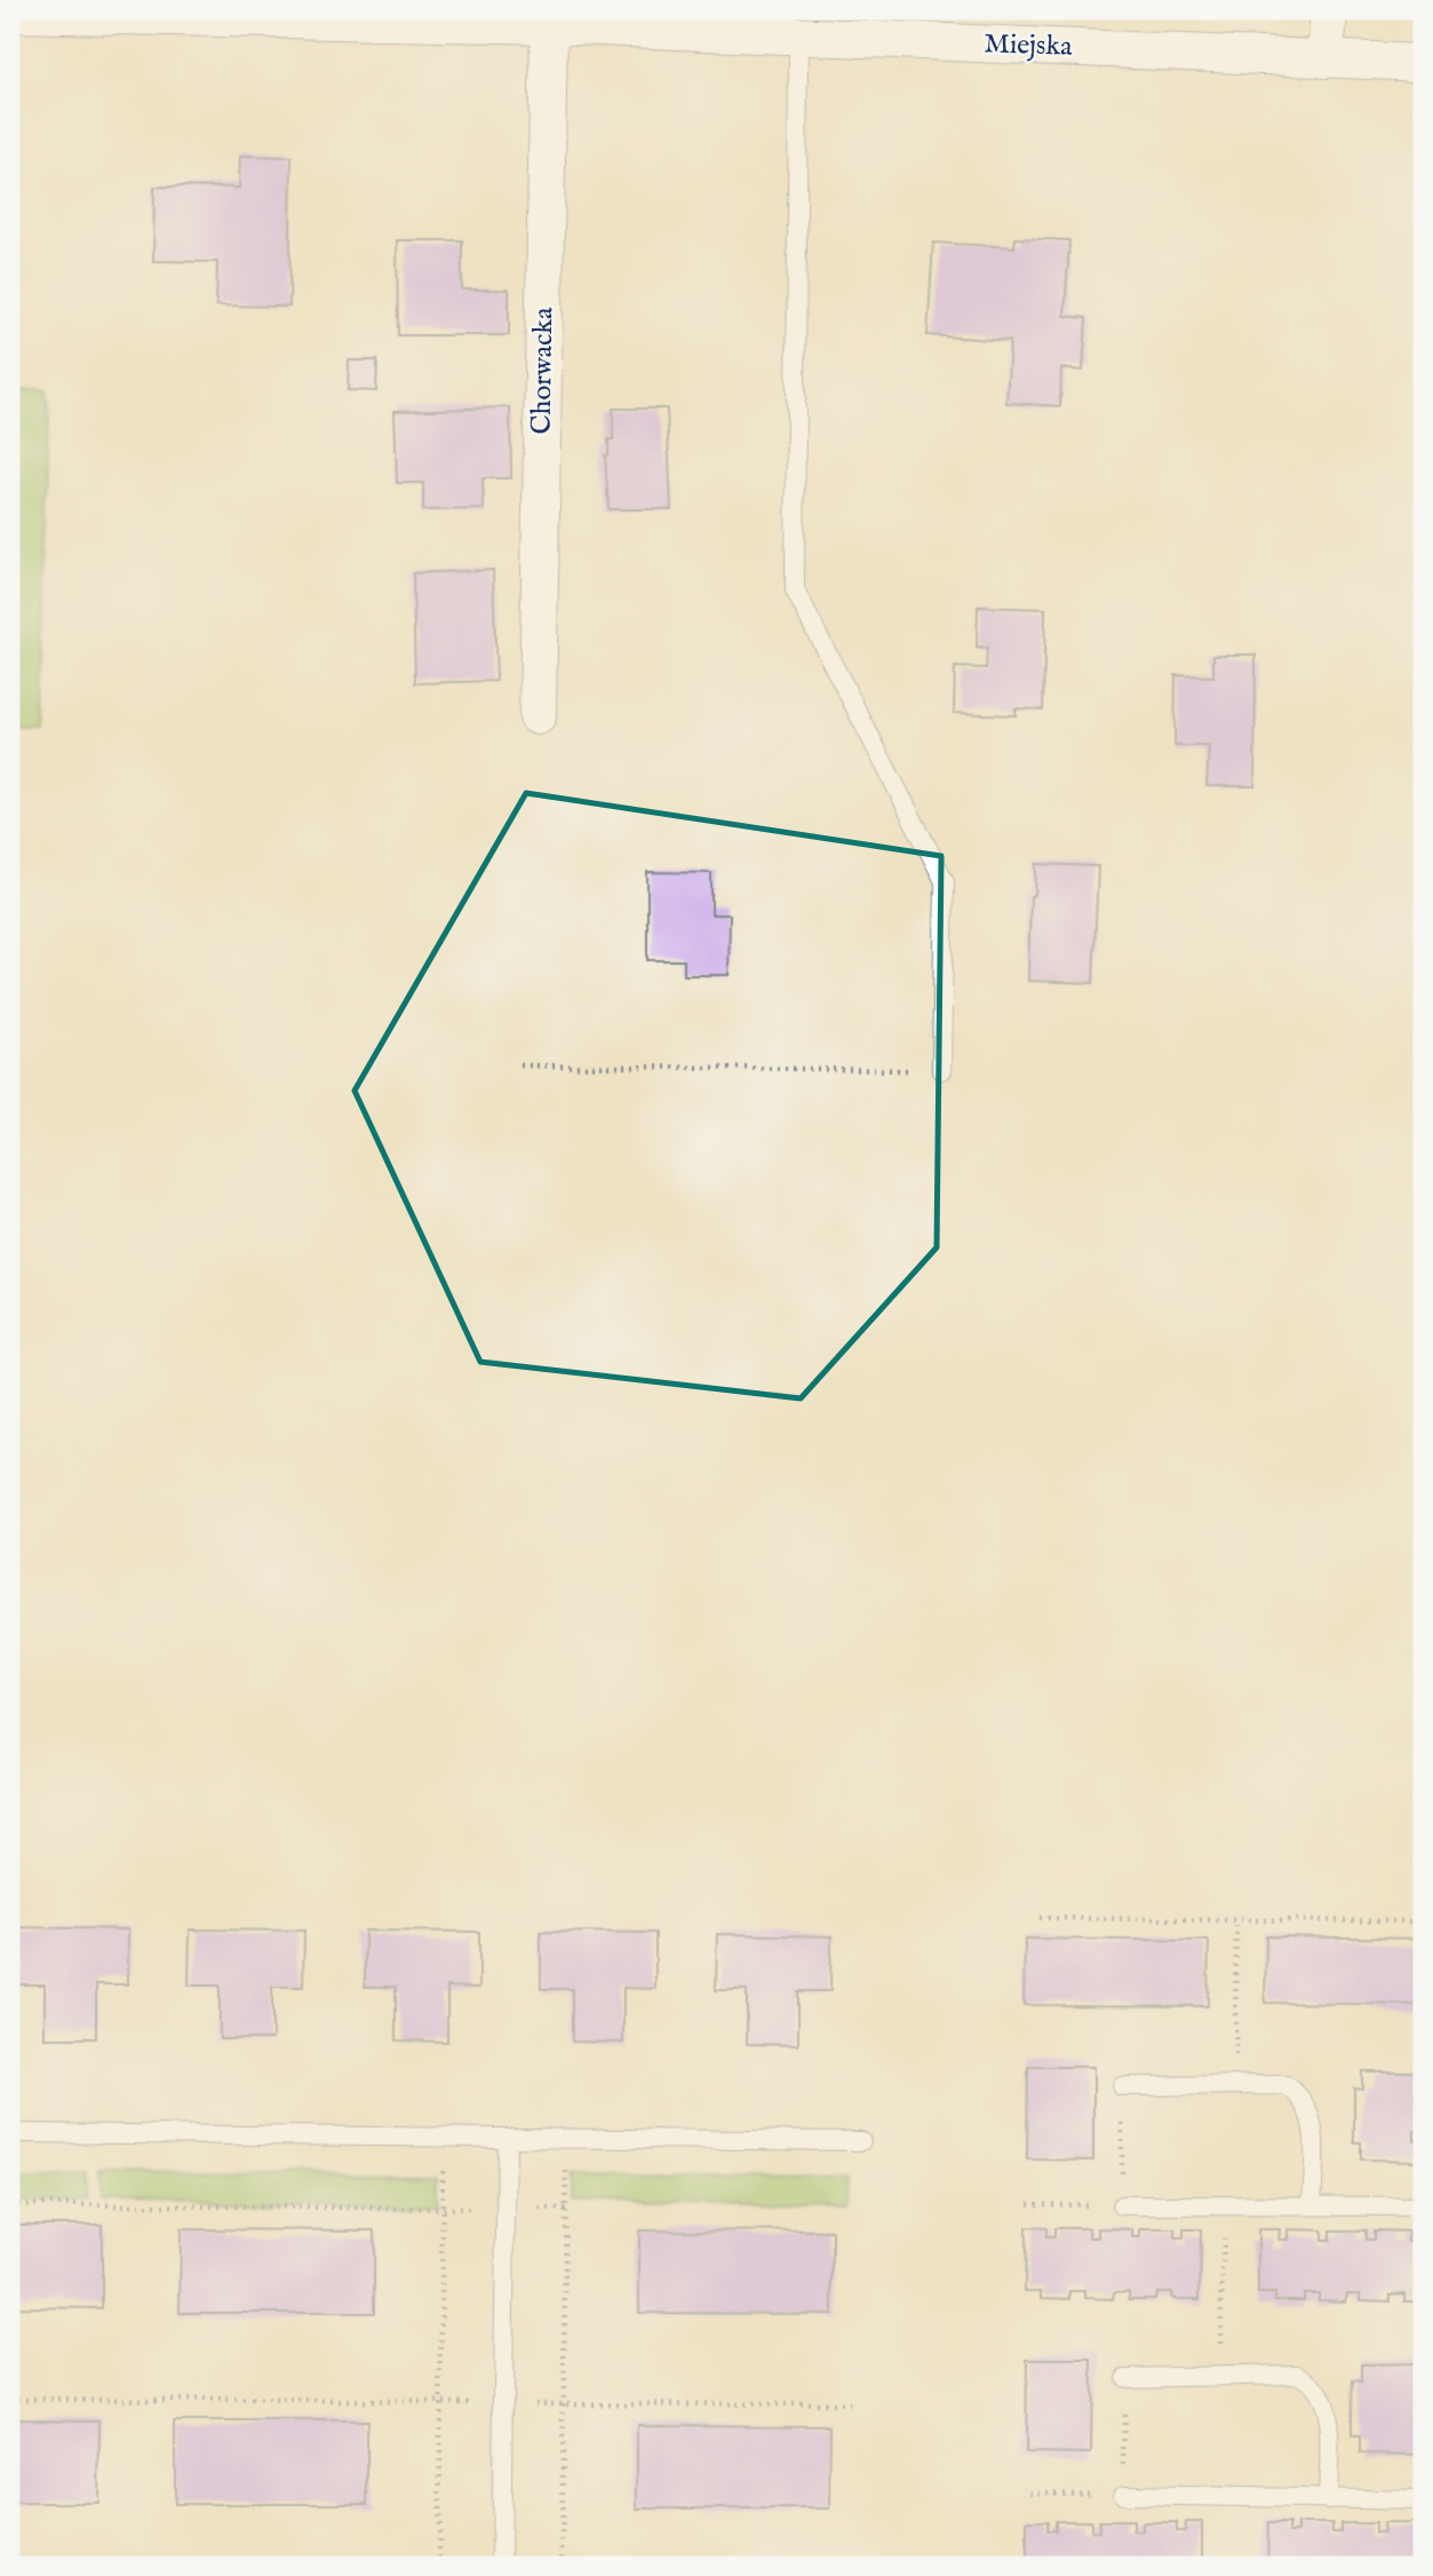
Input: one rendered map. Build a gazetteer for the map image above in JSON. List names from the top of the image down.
{
  "streets": {
    "street": ["Miejska", "Chorwacka"]
  },
  "crossings": [
    ["Miejska", "Chorwacka"]
  ]
}
